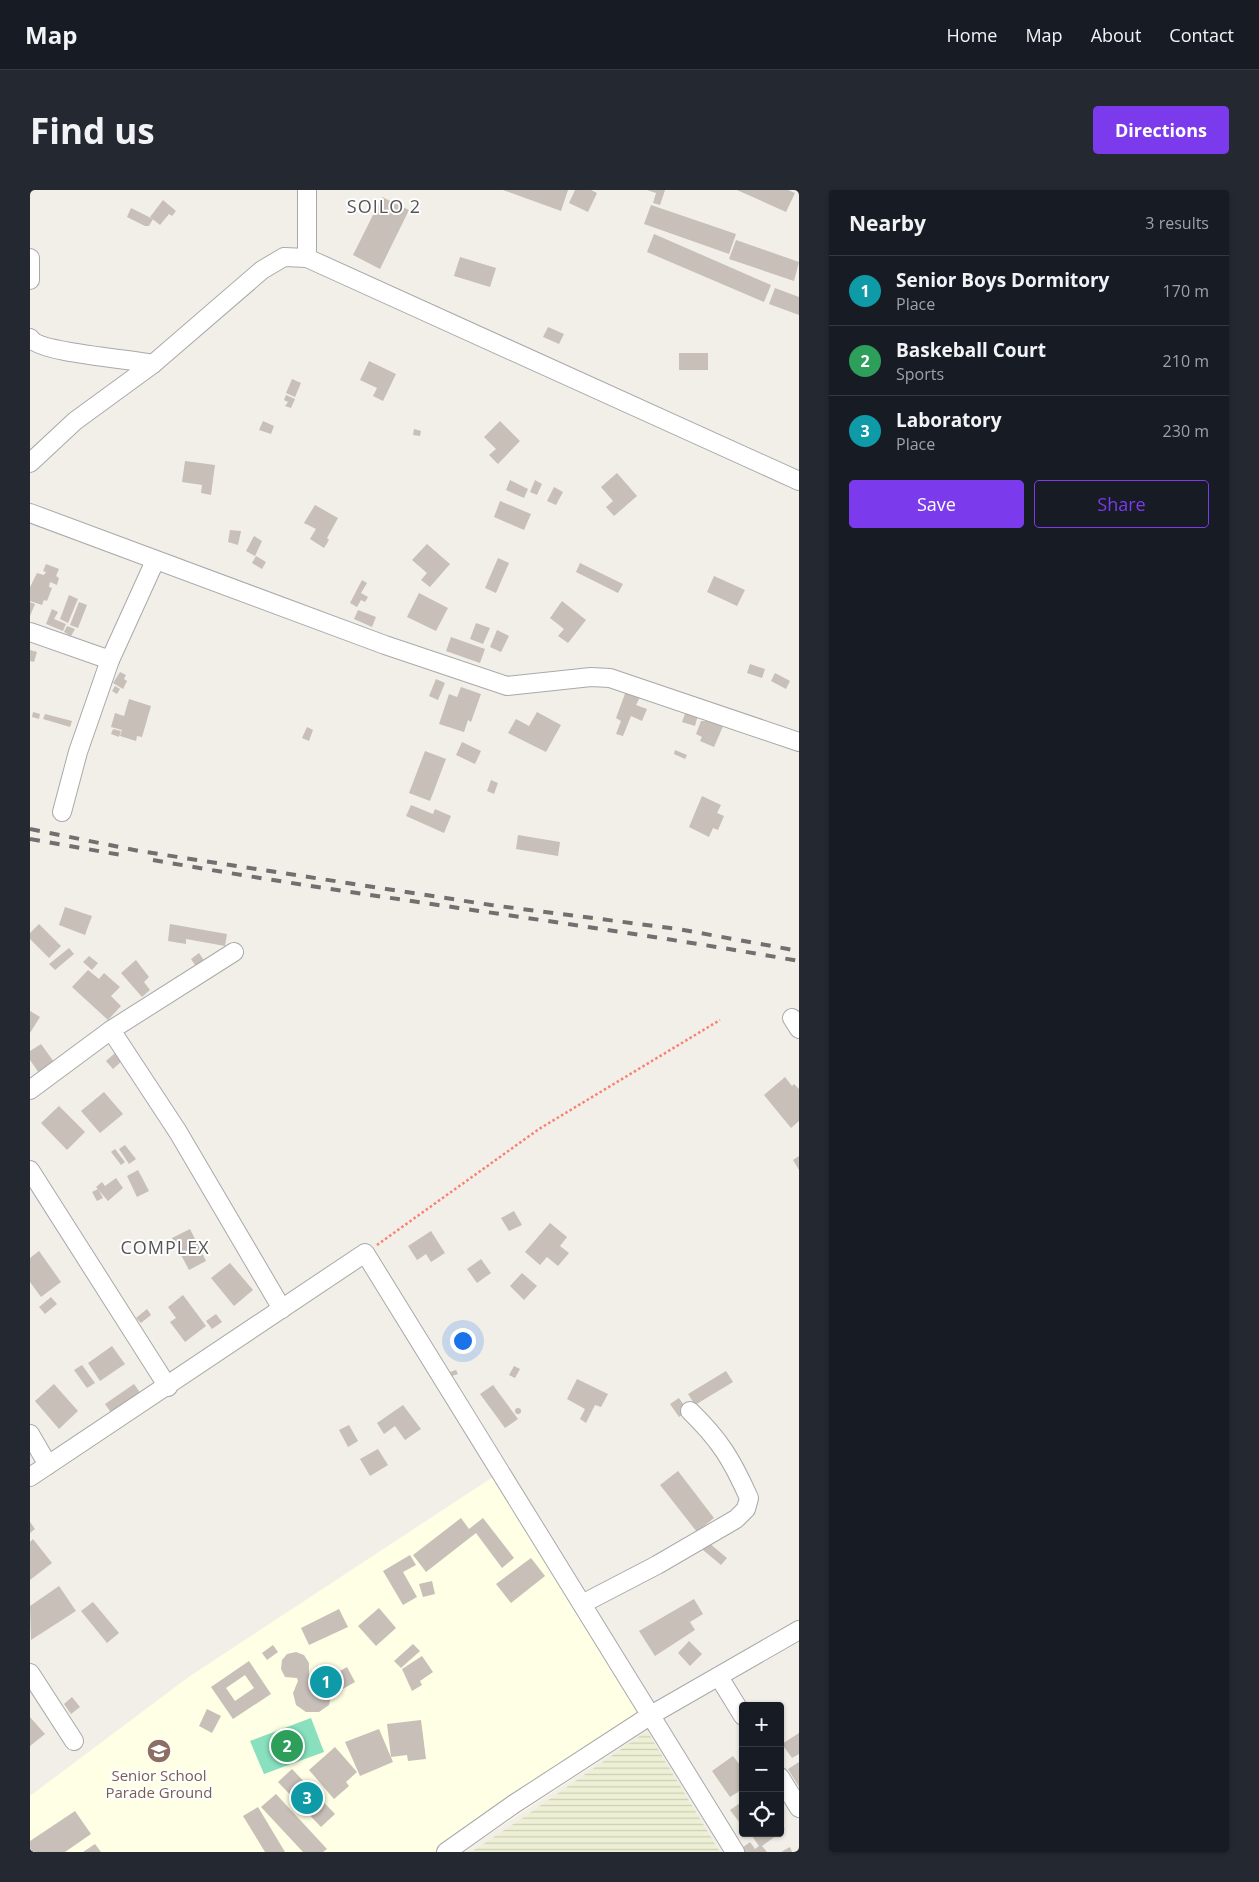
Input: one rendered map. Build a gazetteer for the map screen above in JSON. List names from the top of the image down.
{
  "districts": ["SOILO 2", "COMPLEX"],
  "places": {
    "school or university": ["Senior School Parade Ground"]
  },
  "page": {
    "header": "Map",
    "nav": [
      "Home",
      "Map",
      "About",
      "Contact"
    ],
    "buttons": [
      "Directions",
      ["Save", "Share"]
    ],
    "title": "Find us",
    "heading": ["Nearby", "3 results"],
    "list": [
      {
        "mark": "1",
        "name": "Senior Boys Dormitory",
        "note": "Place",
        "value": "170 m"
      },
      {
        "mark": "2",
        "name": "Baskeball Court",
        "note": "Sports",
        "value": "210 m"
      },
      {
        "mark": "3",
        "name": "Laboratory",
        "note": "Place",
        "value": "230 m"
      }
    ],
    "pins": ["1", "2", "3"],
    "map_buttons": ["+", "−"]
  }
}
